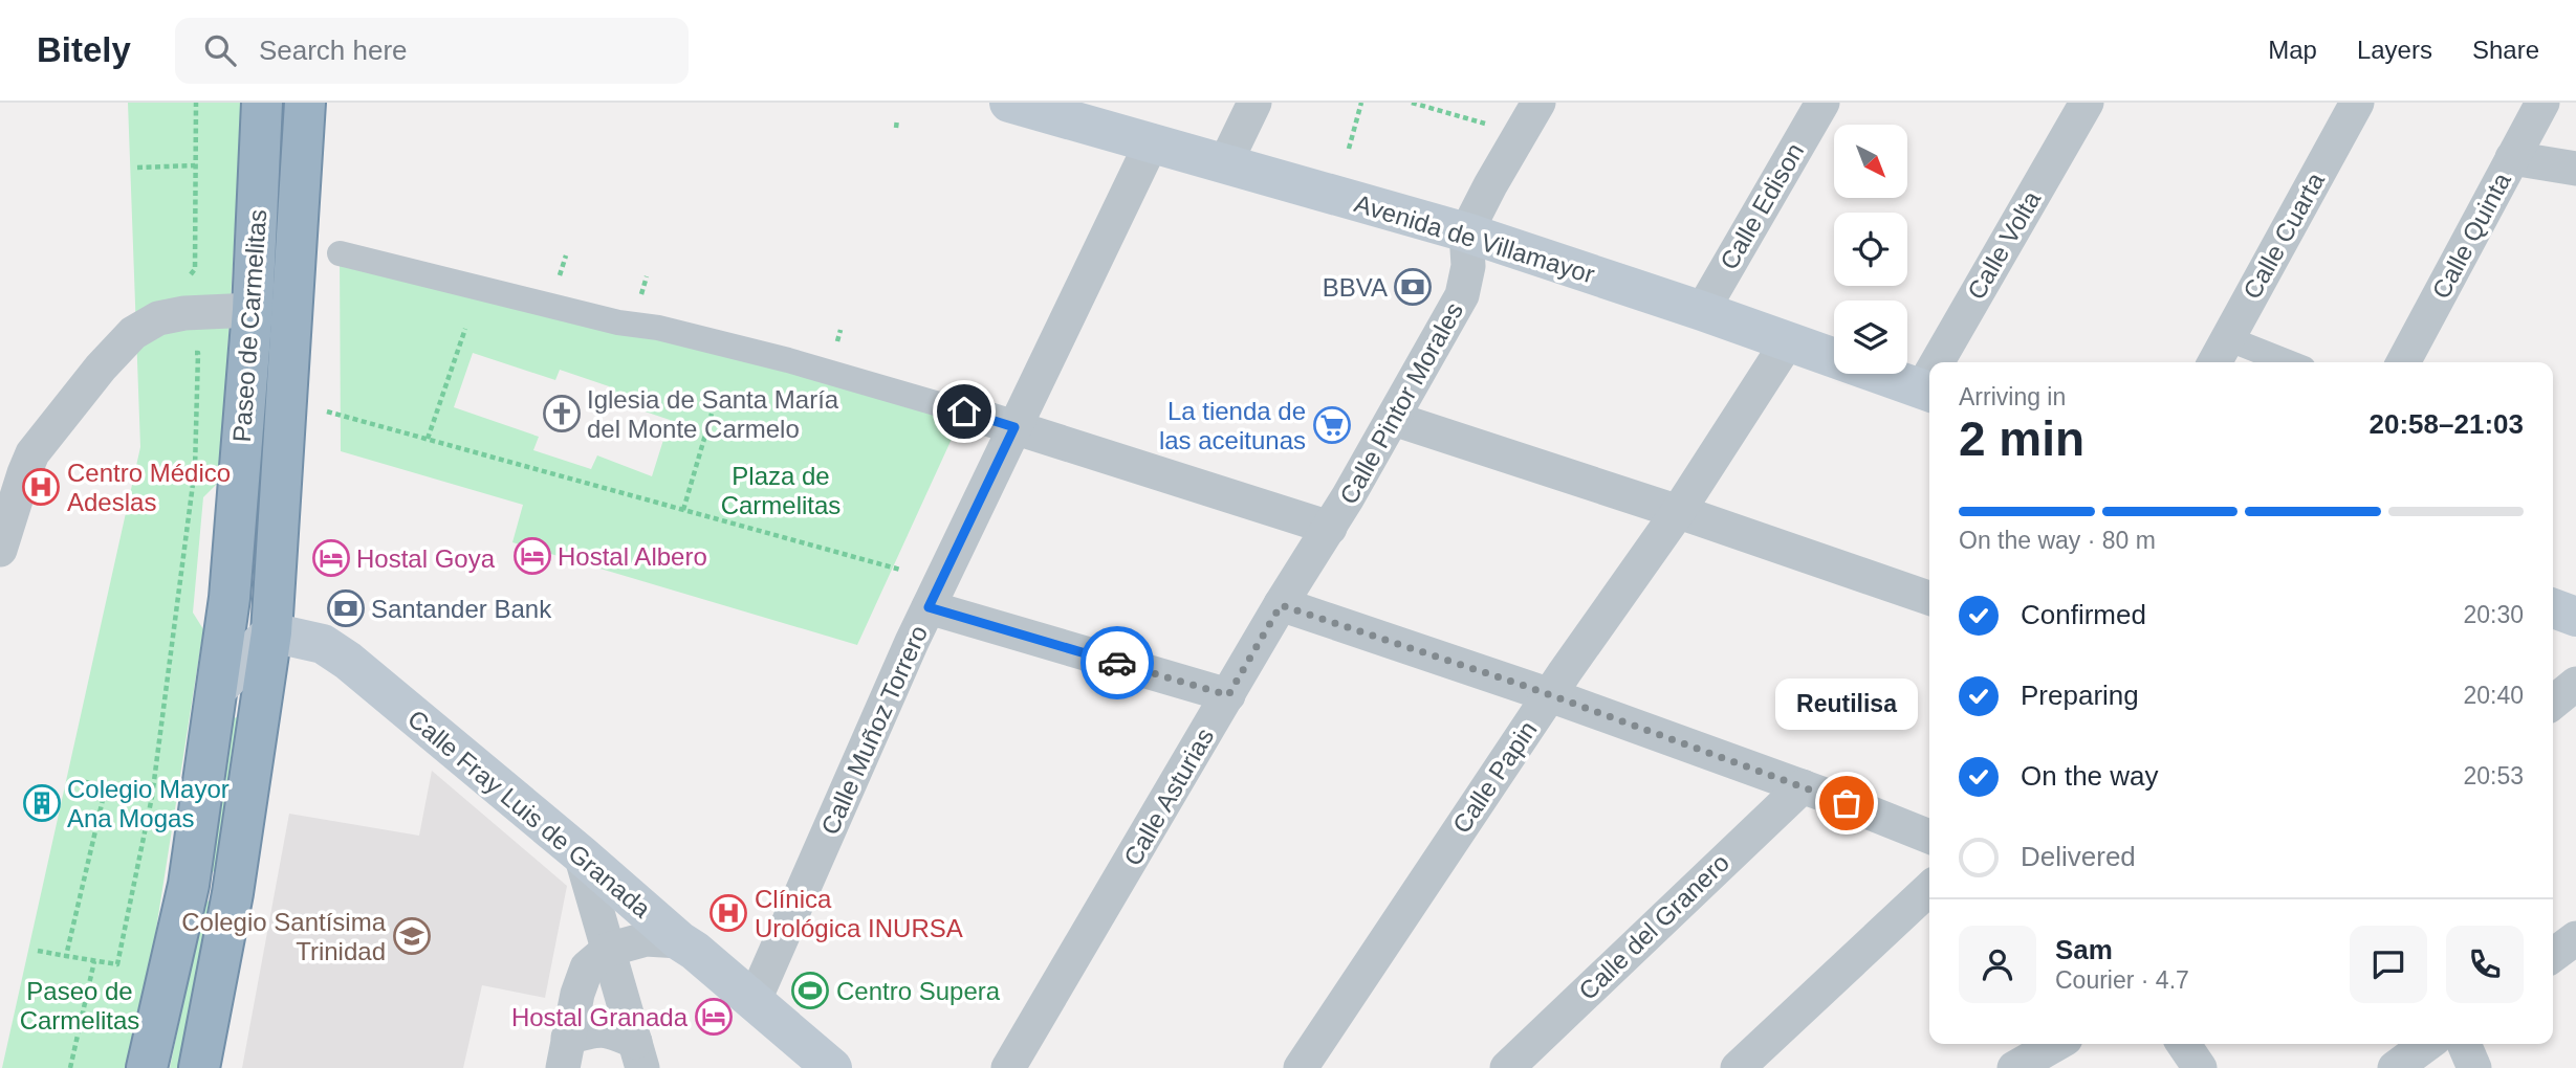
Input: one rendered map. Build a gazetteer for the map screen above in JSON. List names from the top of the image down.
{
  "streets": {
    "highway": ["Paseo de Carmelitas"],
    "main road": ["Avenida de Villamayor", "Calle Fray Luis de Granada"],
    "street": [
      "Calle Edison",
      "Calle Cuarta",
      "Calle Quinta",
      "Calle Volta",
      "Calle Pintor Morales",
      "Calle Muñoz Torrero",
      "Calle Papin",
      "Calle Asturias",
      "Calle del Granero"
    ]
  },
  "crossings": [
    ["Calle Edison", "Avenida de Villamayor"],
    ["Avenida de Villamayor", "Calle Pintor Morales"],
    ["Avenida de Villamayor", "Calle Muñoz Torrero"],
    ["Avenida de Villamayor", "Calle Papin"],
    ["Paseo de Carmelitas", "Calle Fray Luis de Granada"],
    ["Calle Pintor Morales", "Calle Asturias"],
    ["Calle Muñoz Torrero", "Calle Fray Luis de Granada"]
  ],
  "parks": ["Plaza de Carmelitas", "Paseo de Carmelitas"],
  "places": {
    "bank": ["BBVA", "Santander Bank"],
    "church": ["Iglesia de Santa María del Monte Carmelo"],
    "supermarket": ["La tienda de las aceitunas"],
    "hospital": ["Centro Médico Adeslas", "Clínica Urológica INURSA"],
    "hotel": ["Hostal Albero", "Hostal Goya", "Hostal Granada"],
    "building": ["Colegio Mayor Ana Mogas"],
    "other": ["Reutilisa"],
    "school or university": ["Colegio Santísima Trinidad"],
    "sports": ["Centro Supera"]
  },
  "north": "bottom right",
  "page": {
    "header": "Bitely",
    "search": "Search here",
    "nav": ["Map", "Layers", "Share"],
    "heading": ["2 min", "Arriving in", "20:58–21:03"],
    "panel": ["Sam", "Courier · 4.7"],
    "bar": "On the way · 80 m",
    "list": [
      ["Confirmed", "20:30"],
      ["Preparing", "20:40"],
      ["On the way", "20:53"],
      "Delivered"
    ],
    "bubble": "Reutilisa"
  }
}
